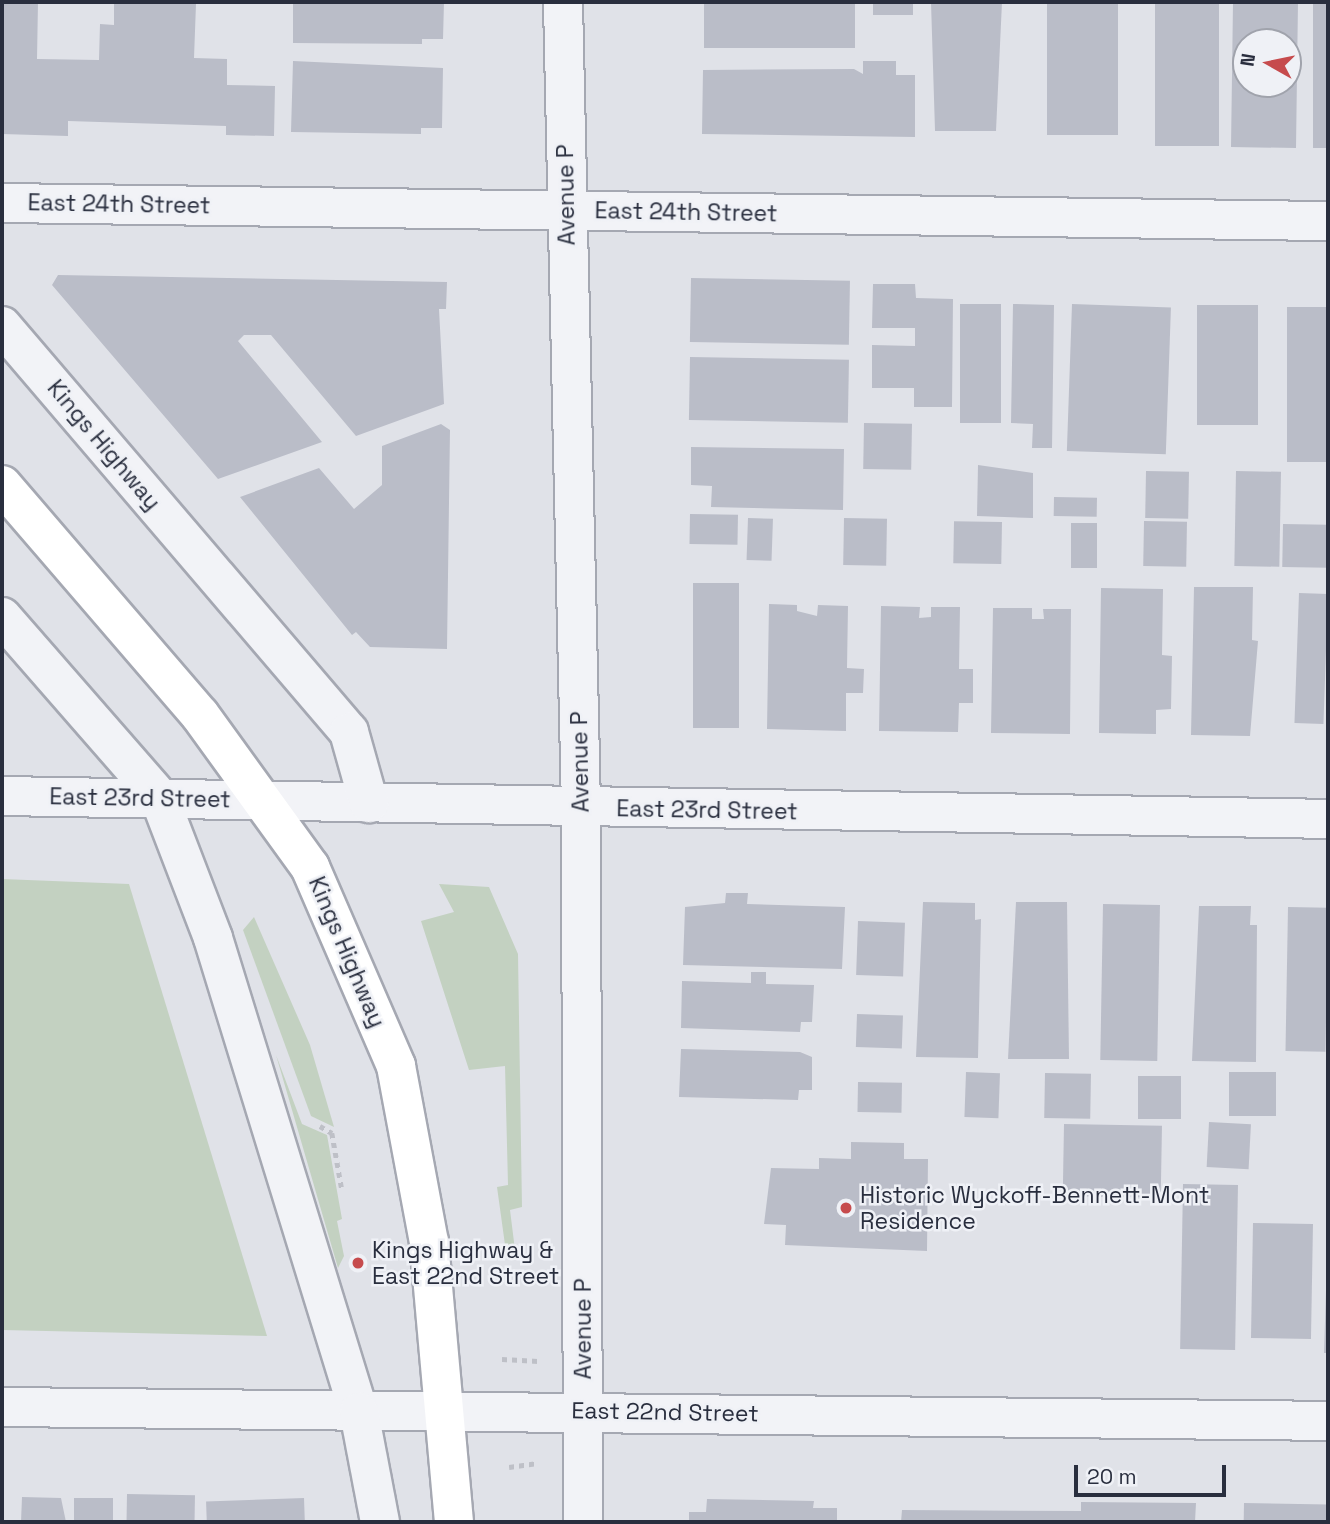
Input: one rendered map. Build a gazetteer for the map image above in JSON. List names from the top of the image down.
{
  "streets": {
    "main road": ["Kings Highway"],
    "street": [
      "Avenue P",
      "East 24th Street",
      "East 23rd Street",
      "East 22nd Street"
    ]
  },
  "crossings": [
    ["Avenue P", "East 24th Street"],
    ["Avenue P", "East 23rd Street"],
    ["Avenue P", "East 22nd Street"],
    ["Kings Highway", "East 23rd Street"],
    ["Kings Highway", "East 22nd Street"]
  ],
  "places": ["Historic Wyckoff-Bennett-Mont Residence", "Kings Highway & East 22nd Street"],
  "scale_bar": "20 m",
  "north": "left"
}
